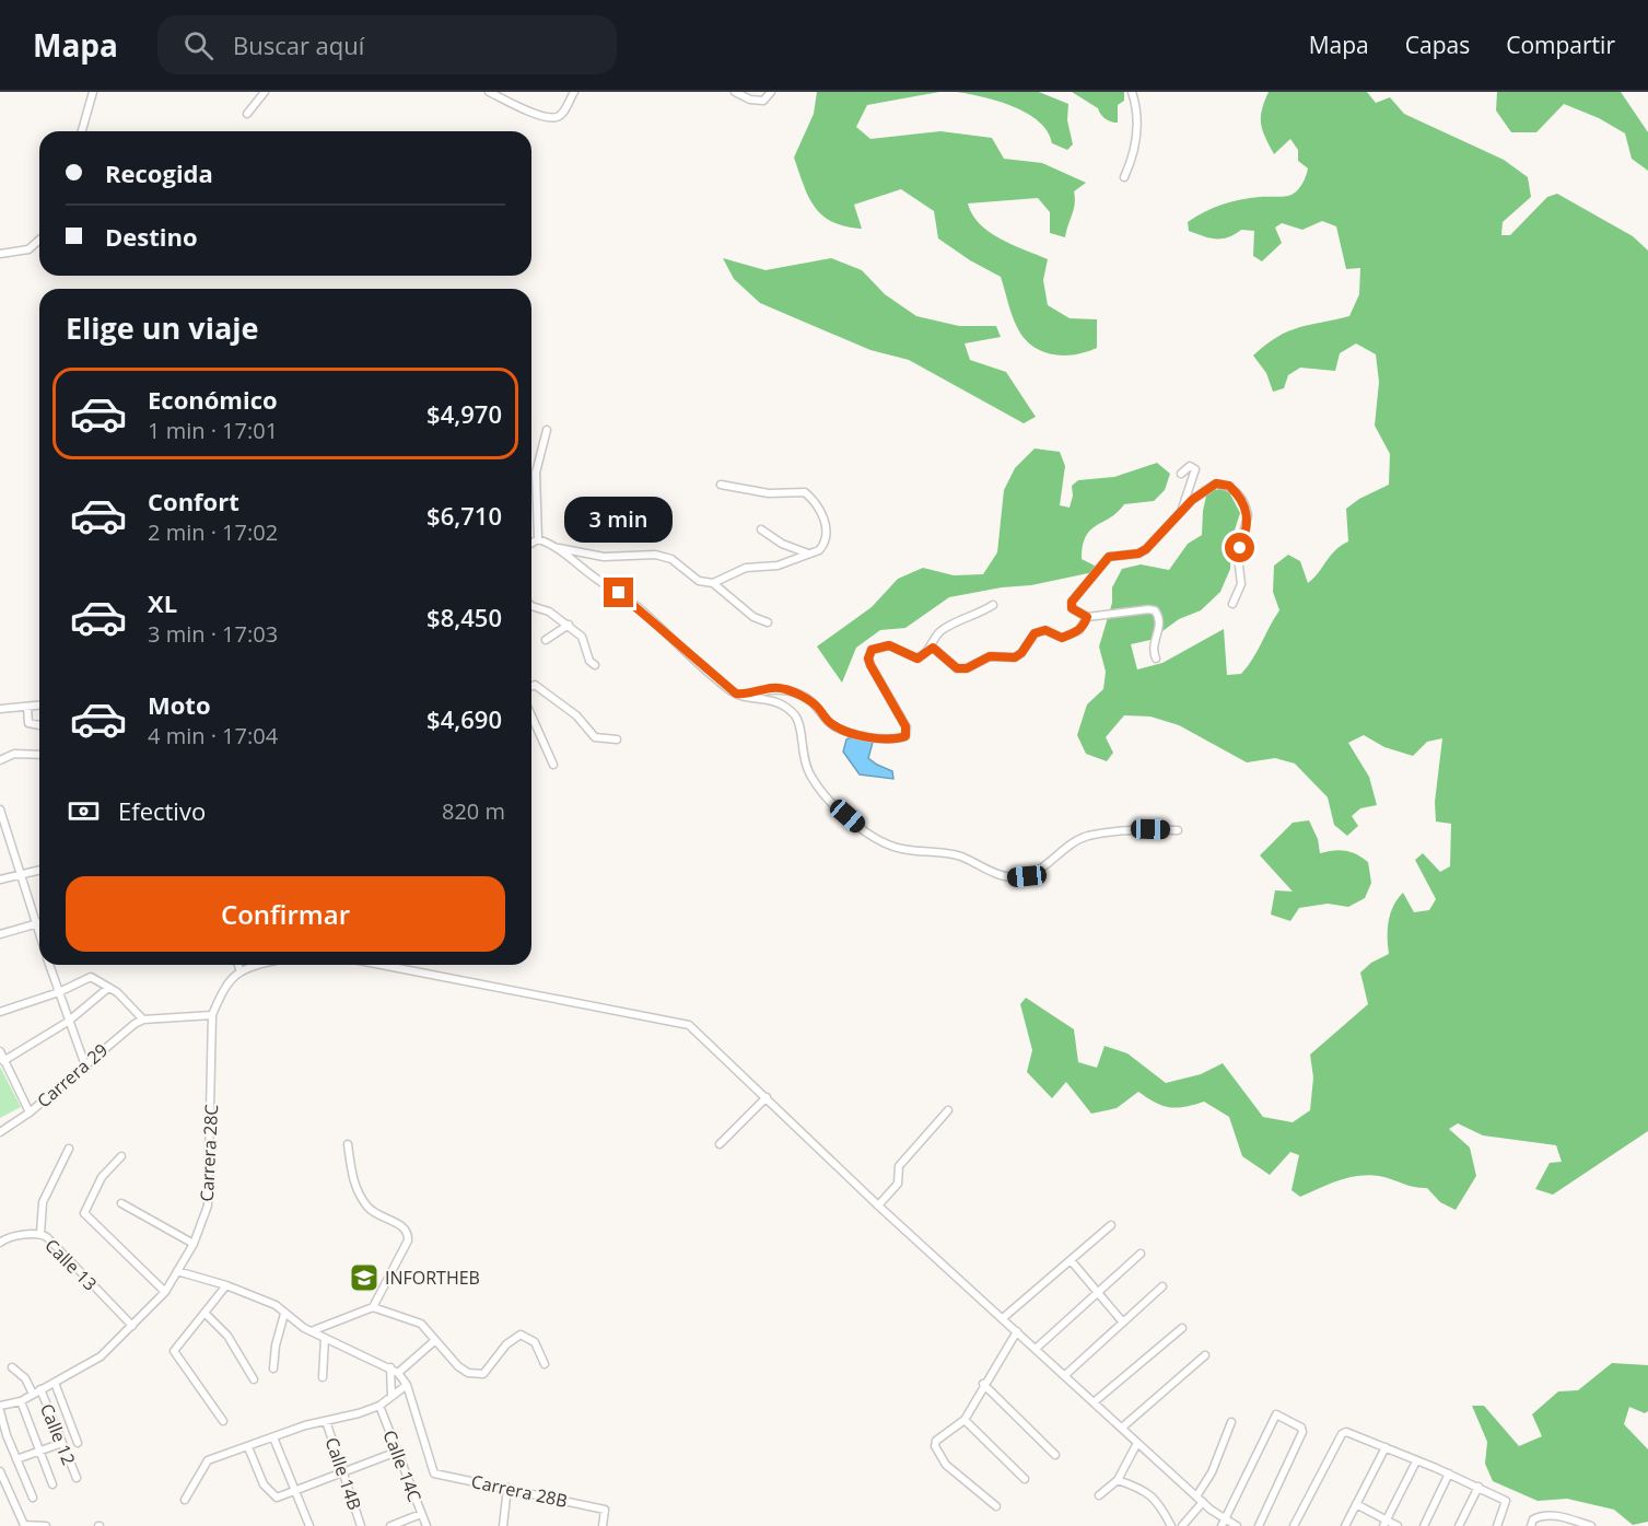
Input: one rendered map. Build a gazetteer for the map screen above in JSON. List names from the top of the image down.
{
  "streets": {
    "street": [
      "Carrera 29",
      "Carrera 28C",
      "Calle 13",
      "Calle 12",
      "Calle 14C",
      "Calle 14B",
      "Carrera 28B"
    ]
  },
  "crossings": [
    ["Carrera 28C", "Calle 13"],
    ["Carrera 28C", "Calle 12"]
  ],
  "places": {
    "school or university": ["INFORTHEB"]
  },
  "page": {
    "header": "Mapa",
    "search": "Buscar aquí",
    "nav": ["Mapa", "Capas", "Compartir"],
    "banner": ["Recogida", "Destino"],
    "heading": "Elige un viaje",
    "list": [
      {
        "name": "Económico",
        "note": "1 min · 17:01",
        "value": "$4,970"
      },
      {
        "name": "Confort",
        "note": "2 min · 17:02",
        "value": "$6,710"
      },
      {
        "name": "XL",
        "note": "3 min · 17:03",
        "value": "$8,450"
      },
      {
        "name": "Moto",
        "note": "4 min · 17:04",
        "value": "$4,690"
      }
    ],
    "bubble": "3 min",
    "pay": ["Efectivo", "820 m"],
    "buttons": "Confirmar"
  }
}
